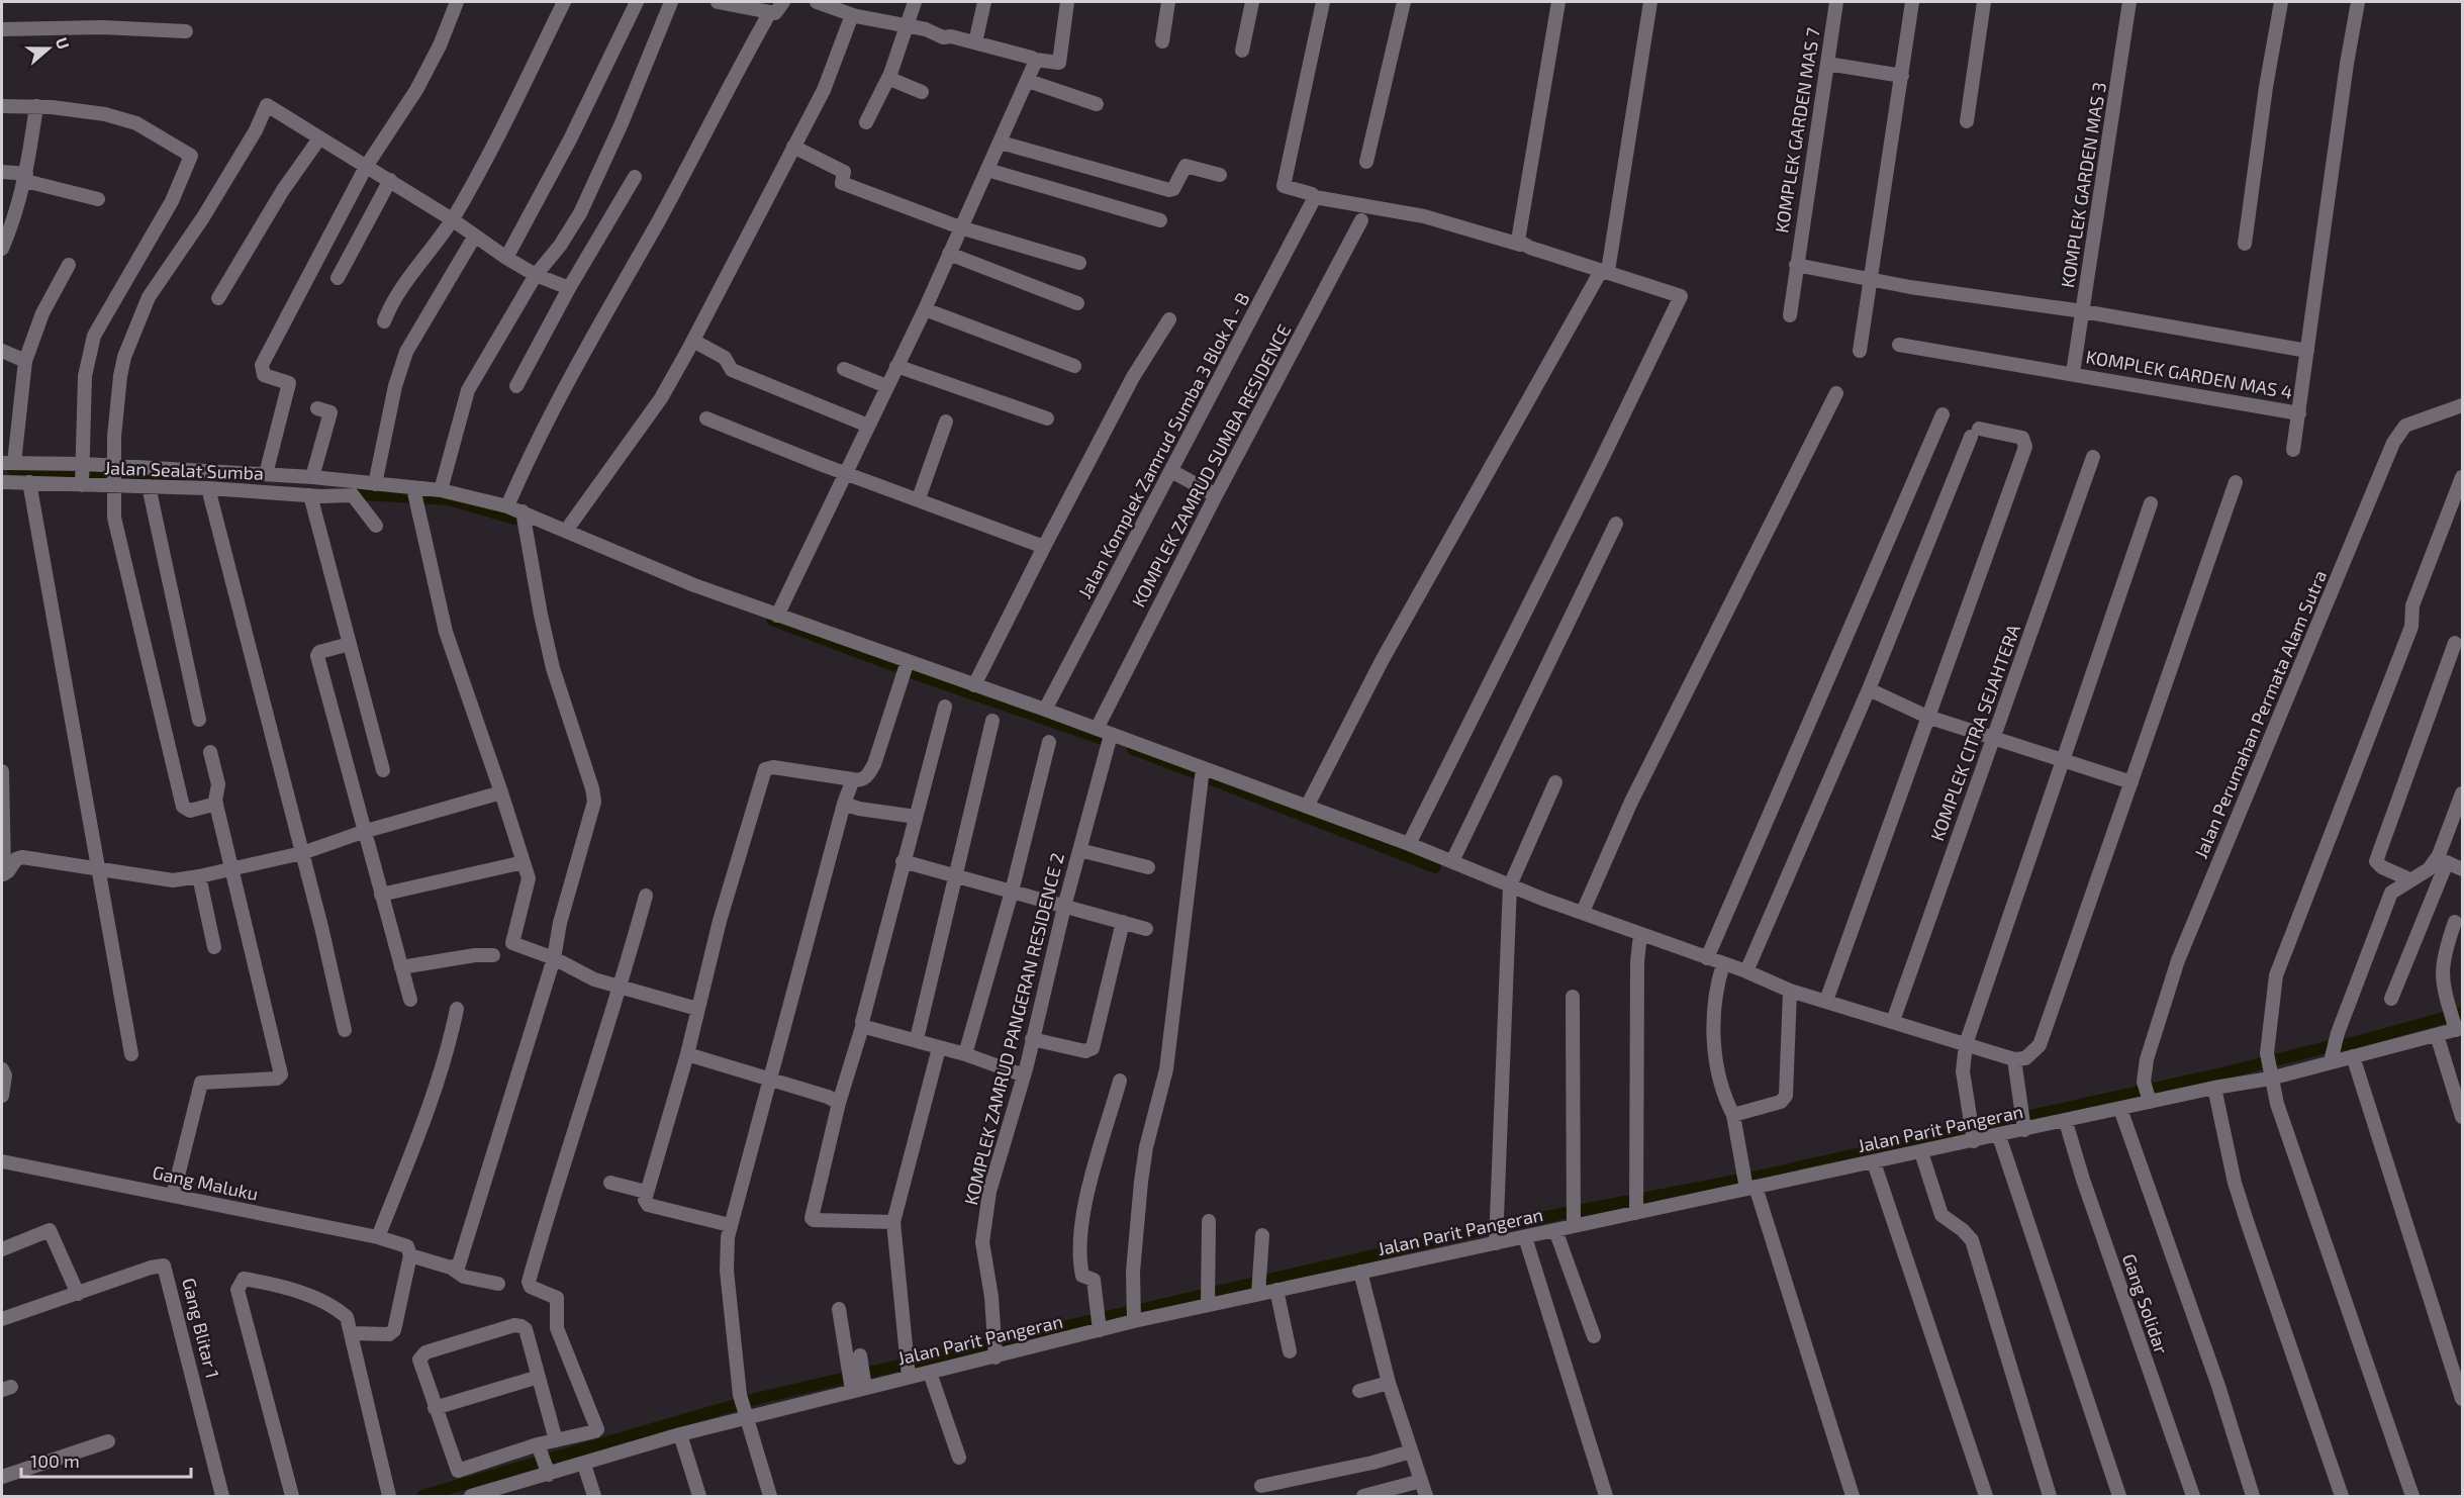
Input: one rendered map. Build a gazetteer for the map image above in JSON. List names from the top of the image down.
{
  "streets": {
    "street": [
      "KOMPLEK GARDEN MAS 7",
      "KOMPLEK GARDEN MAS 3",
      "KOMPLEK GARDEN MAS 4",
      "Jalan Komplek Zamrud Sumba 3 Blok A - B",
      "KOMPLEK ZAMRUD SUMBA RESIDENCE",
      "Jalan Sealat Sumba",
      "Jalan Perumahan Permata Alam Sutra",
      "KOMPLEK CITRA SEJAHTERA",
      "KOMPLEK ZAMRUD PANGERAN RESIDENCE 2",
      "Jalan Parit Pangeran",
      "Gang Maluku",
      "Gang Solidar",
      "Gang Blitar 1"
    ]
  },
  "crossings": [
    ["KOMPLEK GARDEN MAS 3", "KOMPLEK GARDEN MAS 4"],
    ["Jalan Perumahan Permata Alam Sutra", "Jalan Parit Pangeran"],
    ["KOMPLEK ZAMRUD PANGERAN RESIDENCE 2", "Jalan Parit Pangeran"],
    ["Jalan Parit Pangeran", "Gang Solidar"]
  ],
  "scale_bar": "100 m",
  "north": "right"
}
